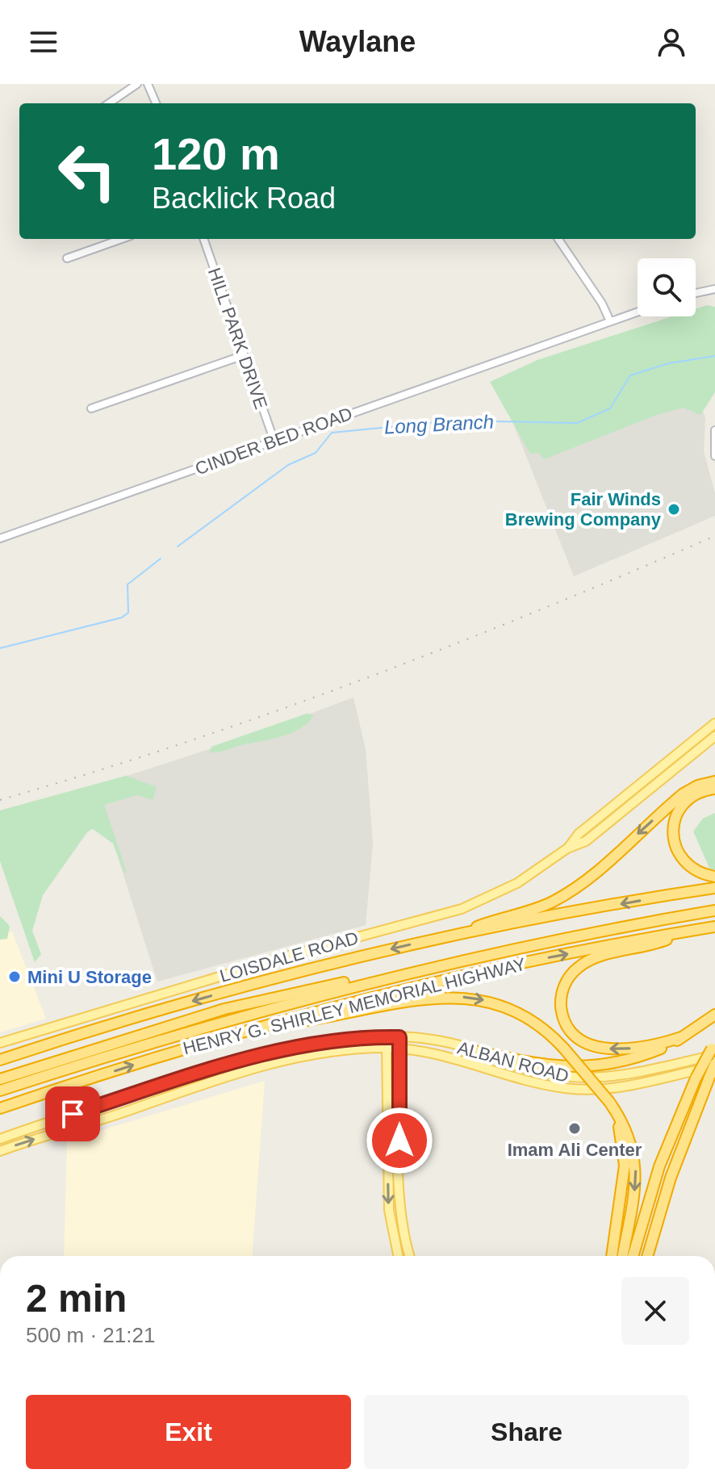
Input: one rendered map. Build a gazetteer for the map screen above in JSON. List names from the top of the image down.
{
  "streets": {
    "highway": ["HENRY G. SHIRLEY MEMORIAL HIGHWAY"],
    "main road": ["LOISDALE ROAD", "ALBAN ROAD"],
    "street": ["HILL PARK DRIVE", "CINDER BED ROAD"]
  },
  "crossings": [
    ["HILL PARK DRIVE", "CINDER BED ROAD"]
  ],
  "water": ["Long Branch"],
  "places": ["Fair Winds Brewing Company", "Mini U Storage", "Imam Ali Center"],
  "page": {
    "header": "Waylane",
    "turn": ["120 m", "Backlick Road"],
    "heading": ["2 min", "500 m · 21:21"],
    "buttons": ["Exit", "Share"]
  }
}
